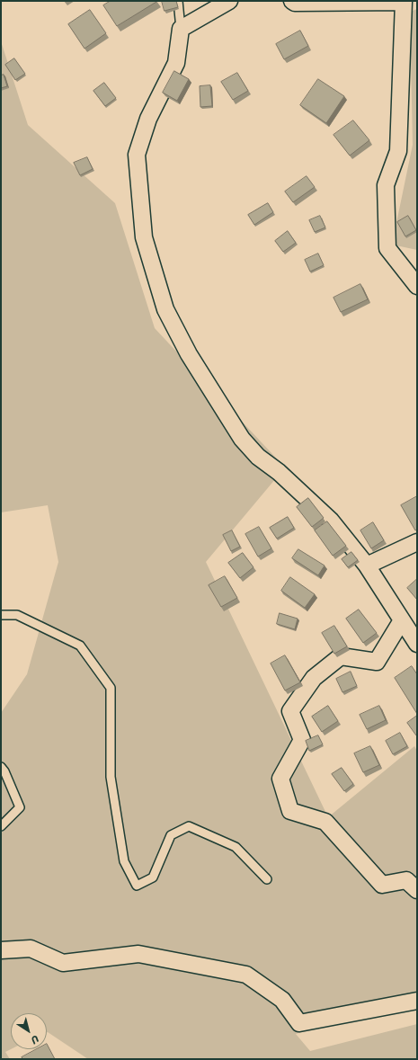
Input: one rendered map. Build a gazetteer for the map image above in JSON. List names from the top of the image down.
{
  "north": "bottom right"
}
